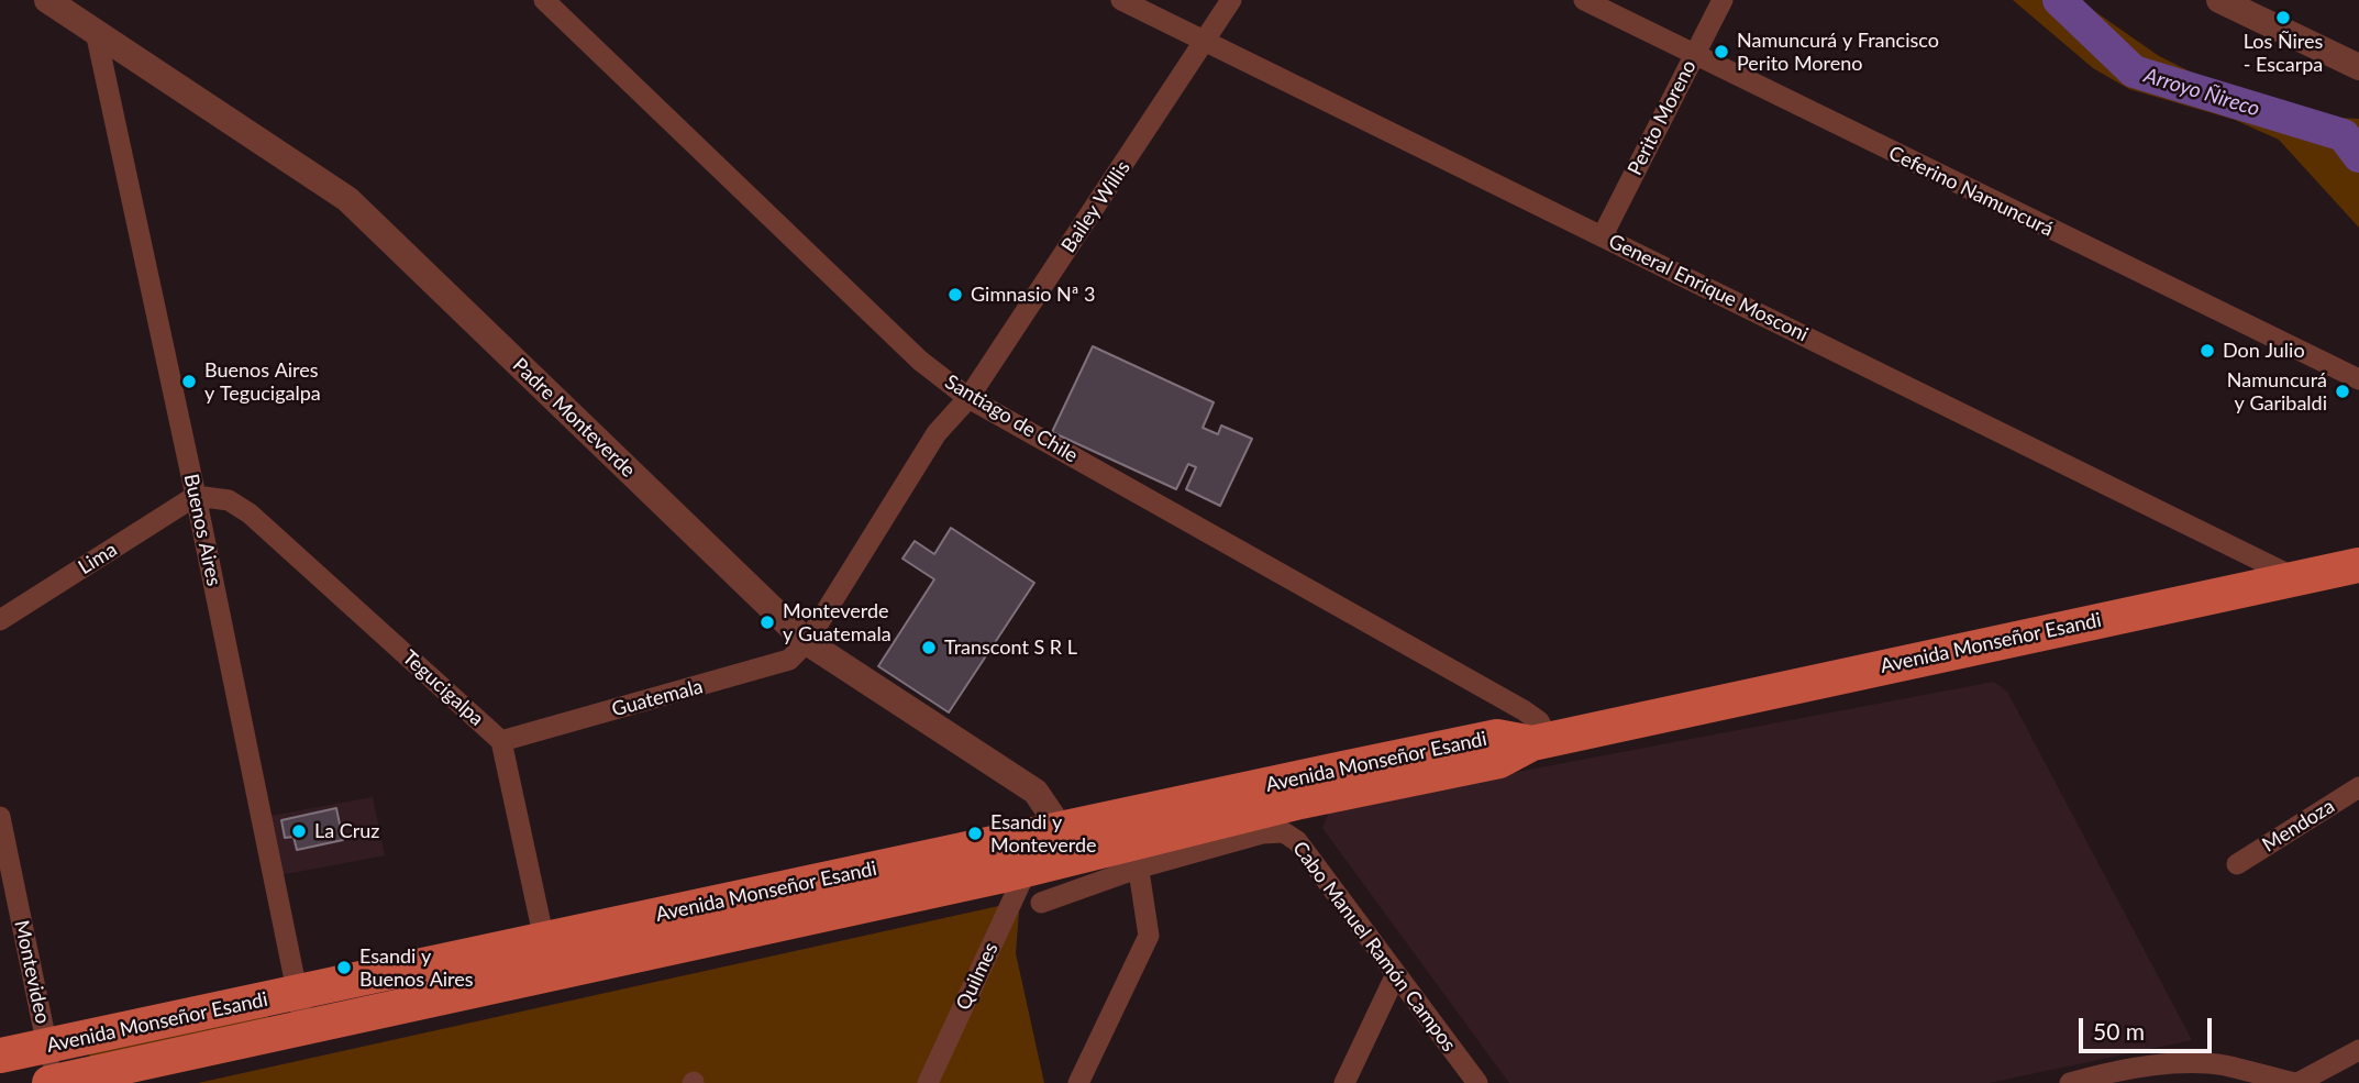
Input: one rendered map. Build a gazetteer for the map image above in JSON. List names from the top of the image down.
{
  "streets": {
    "main road": ["Avenida Monseñor Esandi"],
    "street": [
      "Perito Moreno",
      "Ceferino Namuncurá",
      "Bailey Willis",
      "General Enrique Mosconi",
      "Padre Monteverde",
      "Santiago de Chile",
      "Buenos Aires",
      "Lima",
      "Tegucigalpa",
      "Guatemala",
      "Mendoza",
      "Cabo Manuel Ramón Campos",
      "Montevideo",
      "Quilmes"
    ]
  },
  "crossings": [
    ["Perito Moreno", "Ceferino Namuncurá"],
    ["Perito Moreno", "General Enrique Mosconi"],
    ["Bailey Willis", "General Enrique Mosconi"],
    ["Bailey Willis", "Padre Monteverde"],
    ["Bailey Willis", "Santiago de Chile"],
    ["Bailey Willis", "Guatemala"],
    ["General Enrique Mosconi", "Avenida Monseñor Esandi"],
    ["Padre Monteverde", "Buenos Aires"],
    ["Padre Monteverde", "Avenida Monseñor Esandi"],
    ["Padre Monteverde", "Guatemala"],
    ["Santiago de Chile", "Avenida Monseñor Esandi"],
    ["Buenos Aires", "Lima"],
    ["Buenos Aires", "Avenida Monseñor Esandi"],
    ["Buenos Aires", "Tegucigalpa"],
    ["Lima", "Tegucigalpa"],
    ["Avenida Monseñor Esandi", "Tegucigalpa"],
    ["Avenida Monseñor Esandi", "Cabo Manuel Ramón Campos"],
    ["Avenida Monseñor Esandi", "Montevideo"],
    ["Avenida Monseñor Esandi", "Quilmes"],
    ["Tegucigalpa", "Guatemala"]
  ],
  "water": ["Arroyo Ñireco"],
  "places": [
    "Los Ñires - Escarpa",
    "Namuncurá y Francisco Perito Moreno",
    "Gimnasio Nª 3",
    "Don Julio",
    "Buenos Aires y Tegucigalpa",
    "Namuncurá y Garibaldi",
    "Monteverde y Guatemala",
    "Transcont S R L",
    "La Cruz",
    "Esandi y Monteverde",
    "Esandi y Buenos Aires"
  ],
  "scale_bar": "50 m"
}
